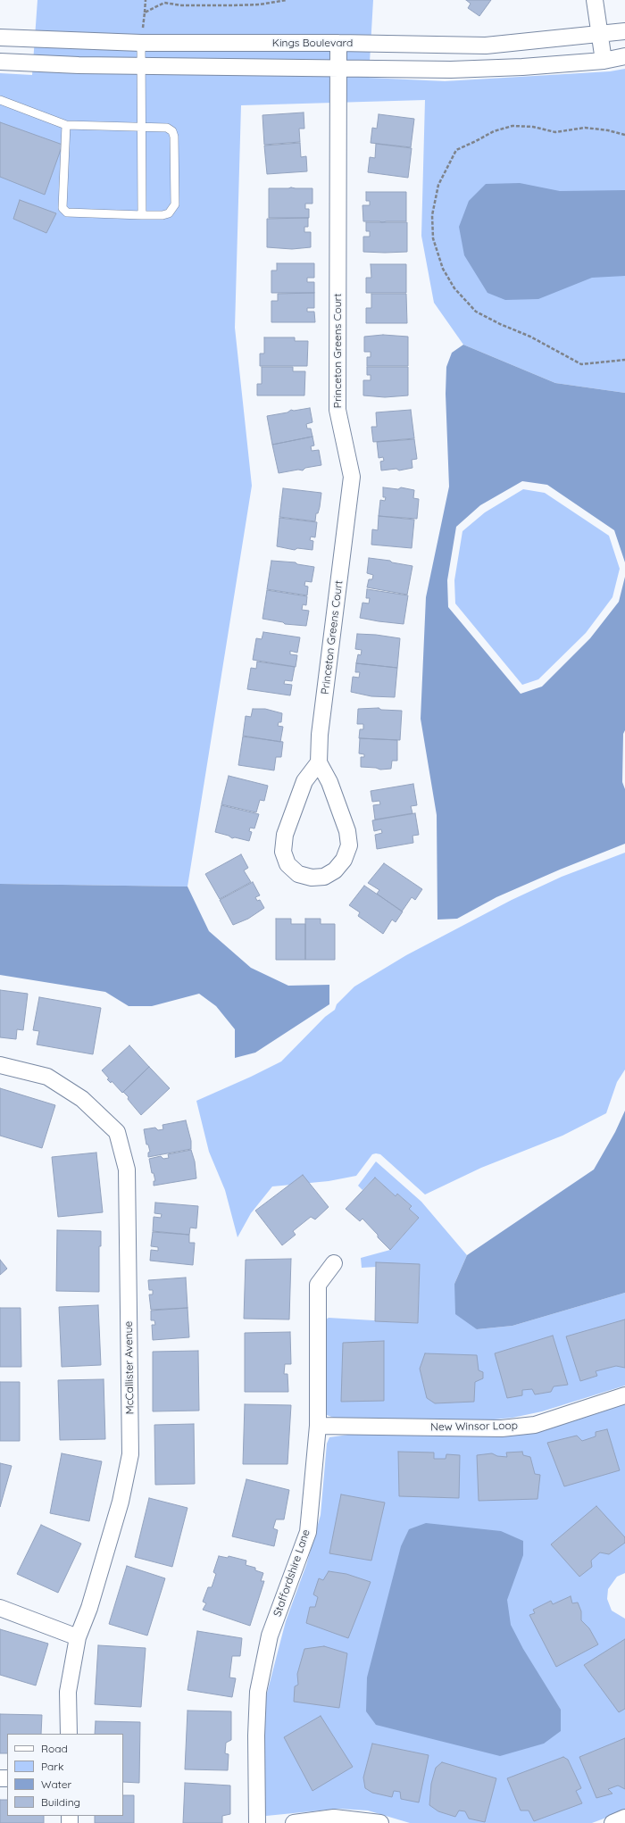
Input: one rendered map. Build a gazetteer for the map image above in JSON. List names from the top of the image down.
{
  "streets": {
    "street": [
      "Kings Boulevard",
      "Princeton Greens Court",
      "McCallister Avenue",
      "New Winsor Loop",
      "Staffordshire Lane"
    ]
  },
  "crossings": [
    ["Kings Boulevard", "Princeton Greens Court"],
    ["New Winsor Loop", "Staffordshire Lane"]
  ],
  "legend": [
    "Road",
    "Park",
    "Water",
    "Building"
  ]
}
